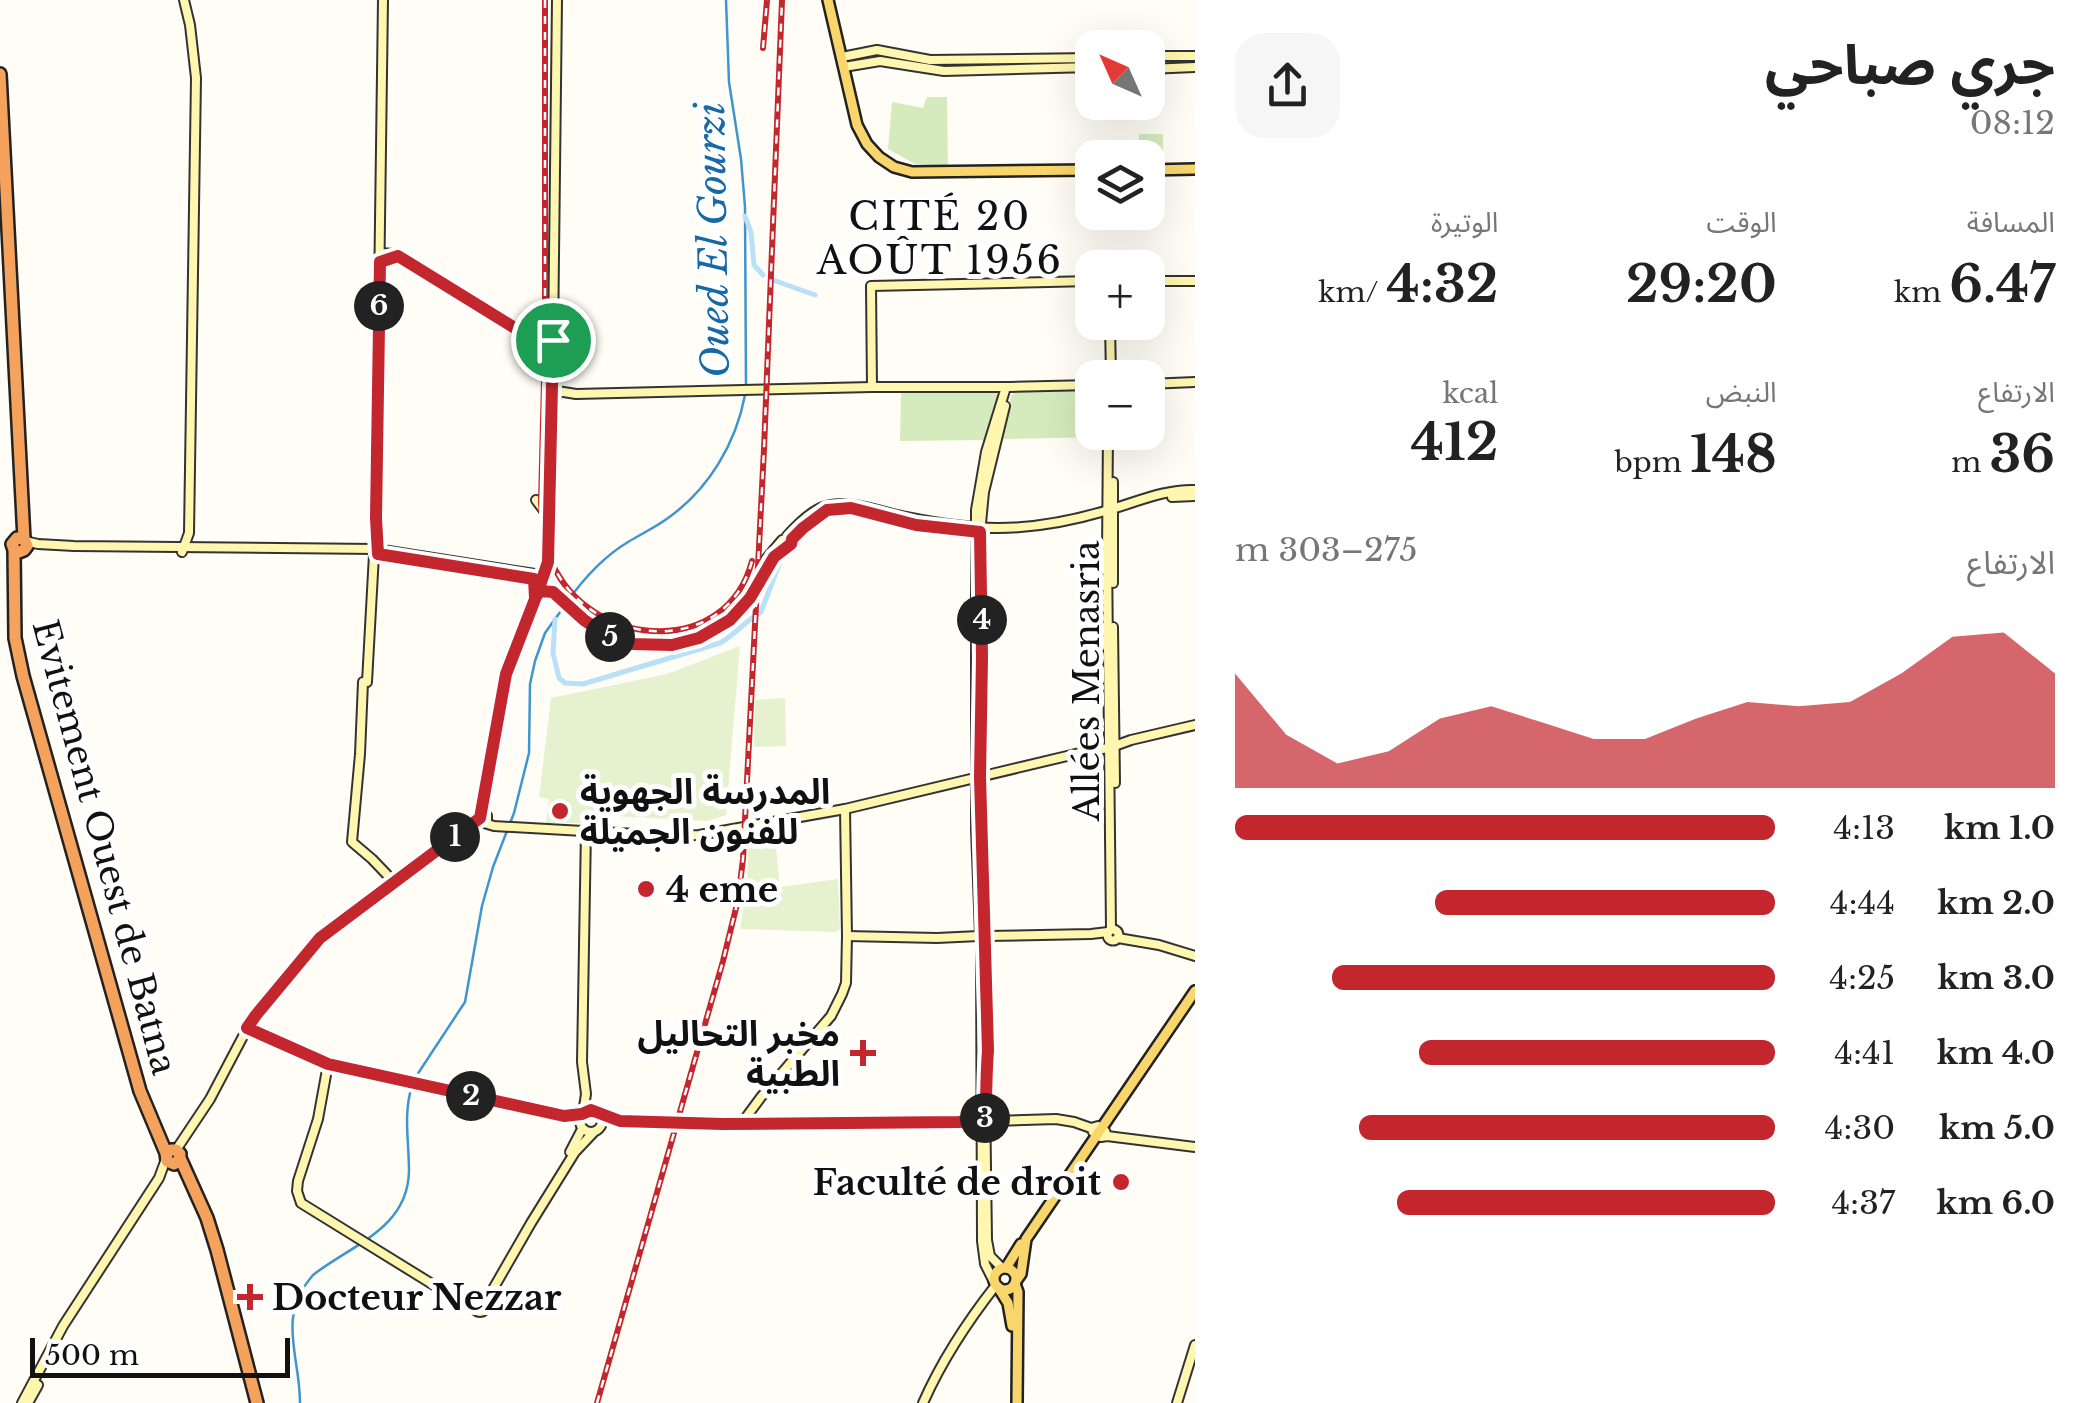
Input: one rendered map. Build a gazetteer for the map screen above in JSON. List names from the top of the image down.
{
  "streets": {
    "highway": ["Evitement Ouest de Batna"],
    "main road": ["Allées Menasria"]
  },
  "districts": ["CITÉ 20 AOÛT 1956"],
  "water": ["Oued El Gourzi"],
  "places": {
    "other": ["المدرسة الجهوية للفنون الجميلة", "4 eme", "Faculté de droit"],
    "health": ["مخبر التحاليل الطبية", "Docteur Nezzar"]
  },
  "scale_bar": "500 m",
  "north": "top left",
  "page": {
    "heading": ["جري صباحي", "08:12"],
    "map_buttons": ["+", "−"],
    "stats": [
      ["المسافة", "6.47 km"],
      ["الوقت", "29:20"],
      ["الوتيرة", "4:32 /km"],
      ["الارتفاع", "36 m"],
      ["النبض", "148 bpm"],
      ["kcal", "412"]
    ],
    "pins": [
      "6",
      "4",
      "5",
      "1",
      "2",
      "3"
    ],
    "chart": ["الارتفاع", "275–303 m"],
    "list": [
      {
        "name": "1.0 km",
        "note": "4:13"
      },
      {
        "name": "2.0 km",
        "note": "4:44"
      },
      {
        "name": "3.0 km",
        "note": "4:25"
      },
      {
        "name": "4.0 km",
        "note": "4:41"
      },
      {
        "name": "5.0 km",
        "note": "4:30"
      },
      {
        "name": "6.0 km",
        "note": "4:37"
      }
    ],
    "scale": "500 m"
  }
}
